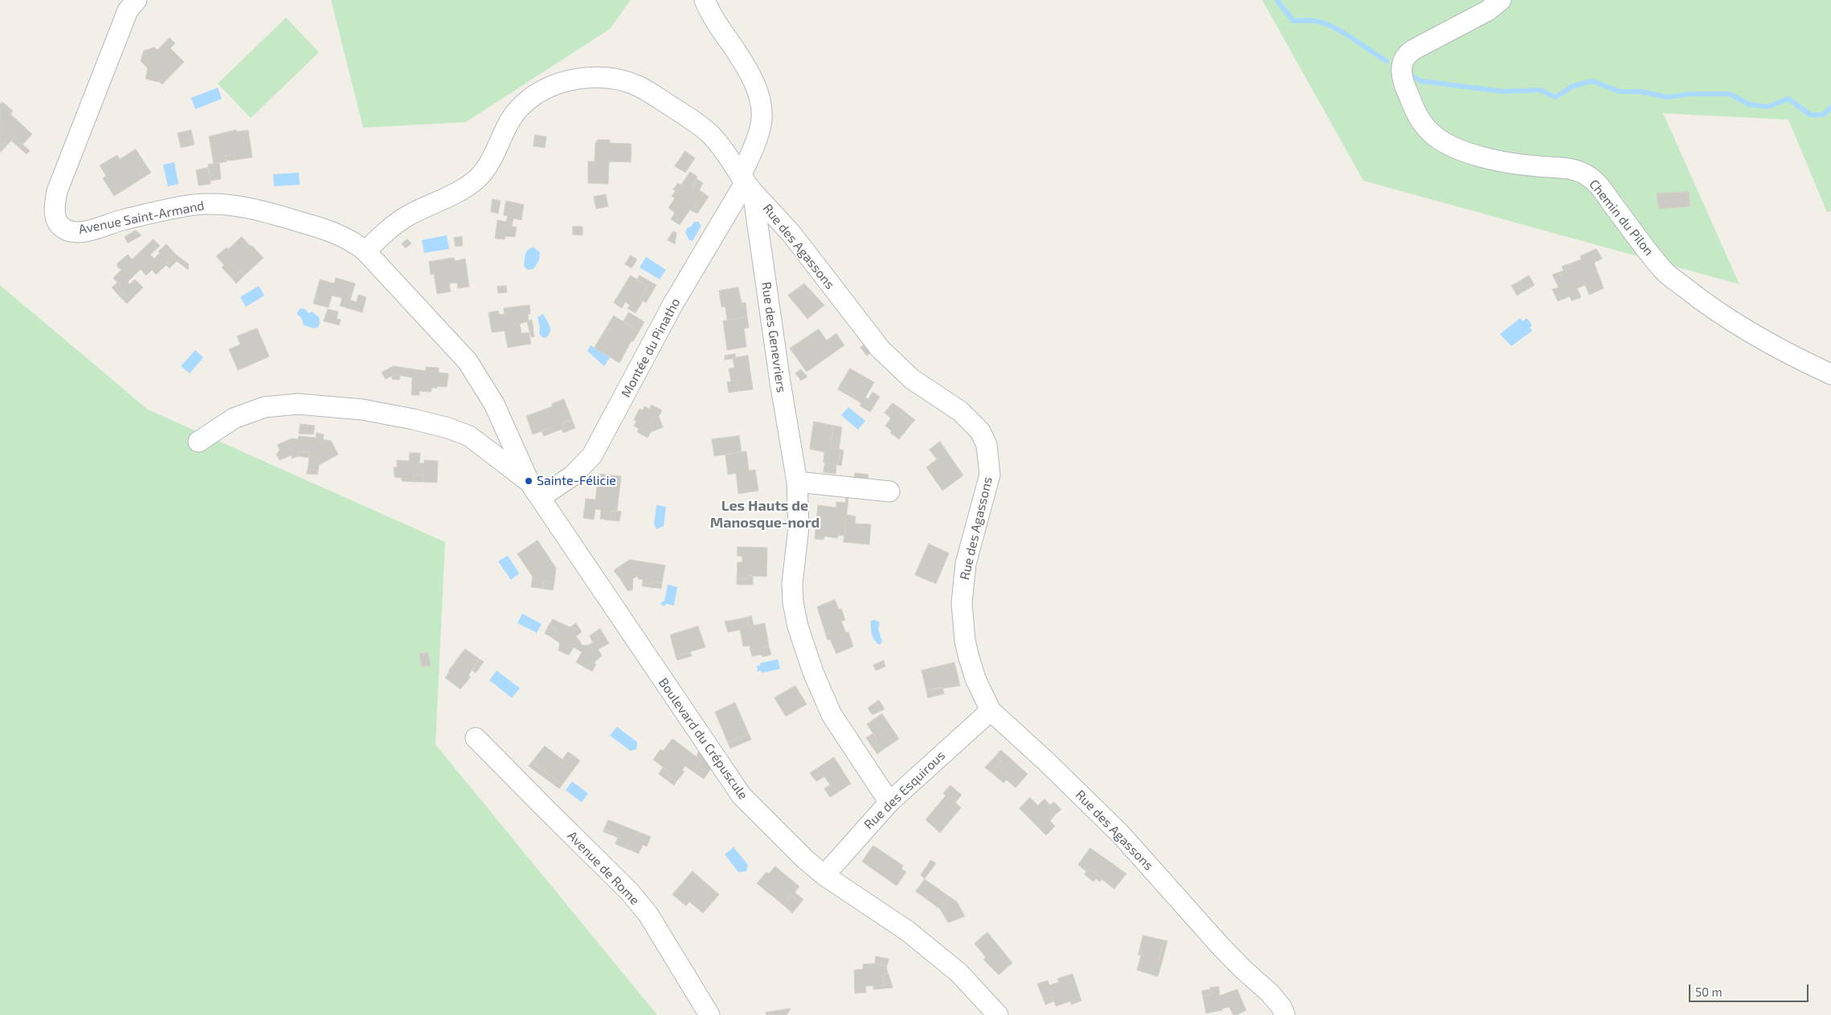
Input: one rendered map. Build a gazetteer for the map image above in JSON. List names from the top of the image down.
{
  "streets": {
    "street": [
      "Avenue Saint-Armand",
      "Chemin du Pilon",
      "Rue des Agassons",
      "Rue des Genevriers",
      "Montée du Pinatho",
      "Boulevard du Crépuscule",
      "Rue des Esquirous",
      "Avenue de Rome"
    ]
  },
  "crossings": [
    ["Avenue Saint-Armand", "Rue des Agassons"],
    ["Avenue Saint-Armand", "Boulevard du Crépuscule"],
    ["Rue des Agassons", "Rue des Genevriers"],
    ["Rue des Agassons", "Montée du Pinatho"],
    ["Rue des Agassons", "Rue des Esquirous"],
    ["Rue des Genevriers", "Montée du Pinatho"],
    ["Rue des Genevriers", "Rue des Esquirous"],
    ["Montée du Pinatho", "Boulevard du Crépuscule"],
    ["Boulevard du Crépuscule", "Rue des Esquirous"]
  ],
  "districts": ["Les Hauts de Manosque-nord"],
  "places": ["Sainte-Félicie"],
  "scale_bar": "50 m"
}
